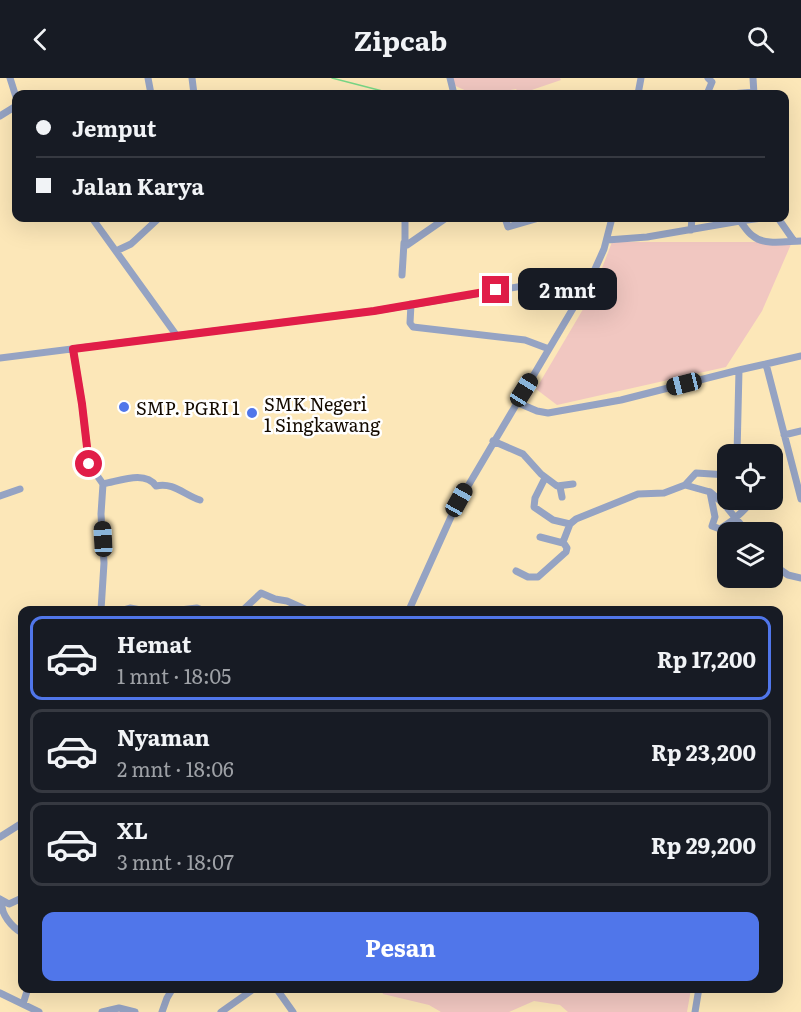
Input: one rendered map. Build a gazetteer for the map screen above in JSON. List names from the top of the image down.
{
  "places": ["SMP. PGRI 1", "SMK Negeri 1 Singkawang"],
  "page": {
    "header": "Zipcab",
    "banner": ["Jemput", "Jalan Karya"],
    "bubble": "2 mnt",
    "list": [
      {
        "name": "Hemat",
        "note": "1 mnt · 18:05",
        "value": "Rp 17,200"
      },
      {
        "name": "Nyaman",
        "note": "2 mnt · 18:06",
        "value": "Rp 23,200"
      },
      {
        "name": "XL",
        "note": "3 mnt · 18:07",
        "value": "Rp 29,200"
      }
    ],
    "buttons": "Pesan"
  }
}
